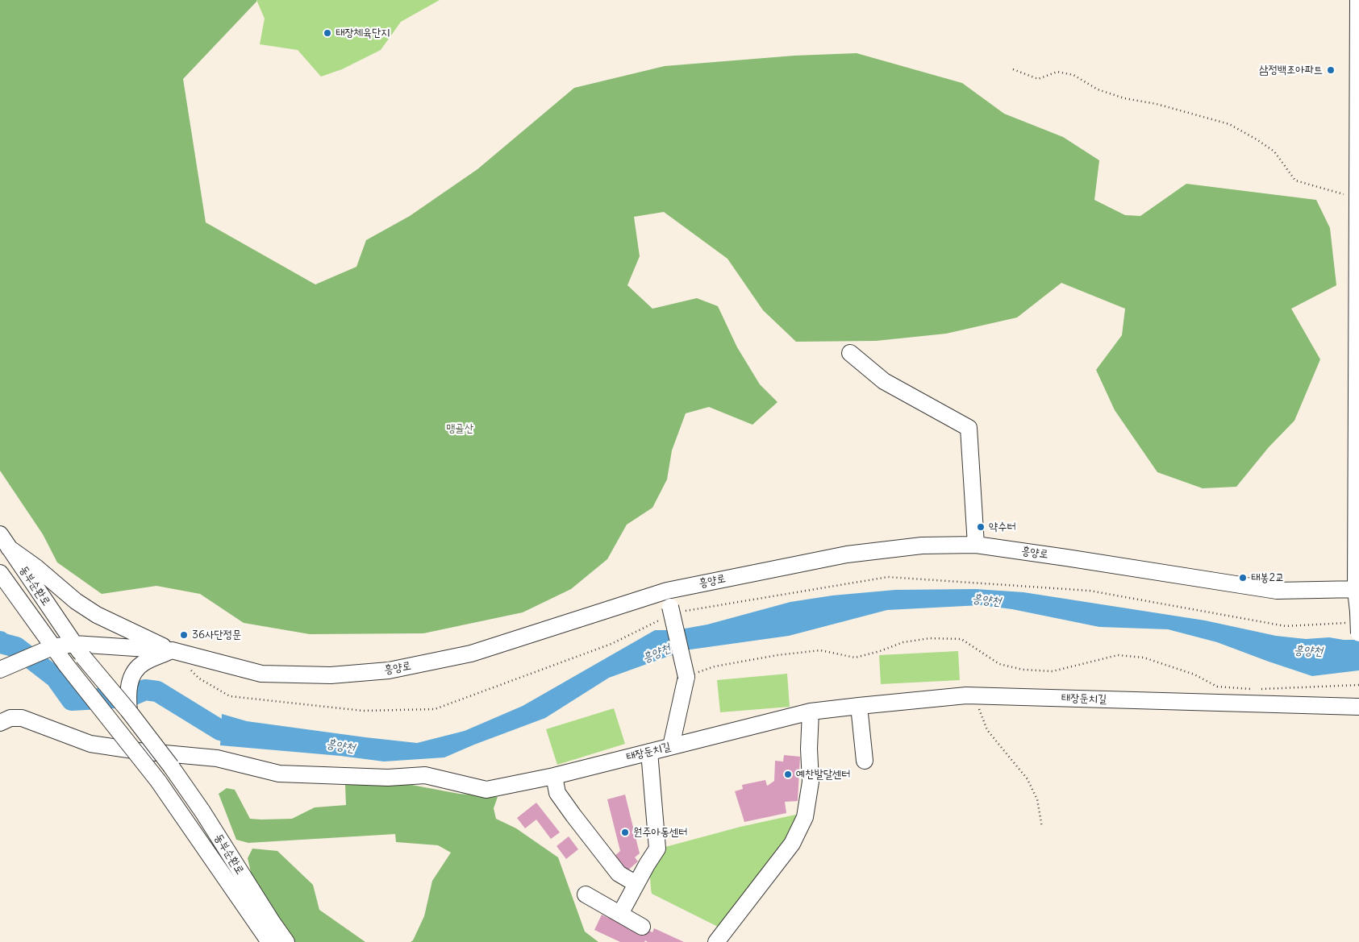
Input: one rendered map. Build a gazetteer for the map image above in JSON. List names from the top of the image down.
{
  "streets": {
    "street": ["흥양로", "동부순환로", "태장둔치길"]
  },
  "crossings": [
    ["흥양로", "동부순환로"]
  ],
  "water": ["흥양천"],
  "parks": ["맹골산"],
  "places": [
    "태장체육단지",
    "삼정백조아파트",
    "약수터",
    "태봉2교",
    "36사단정문",
    "예찬발달센터",
    "원주아동센터"
  ]
}
